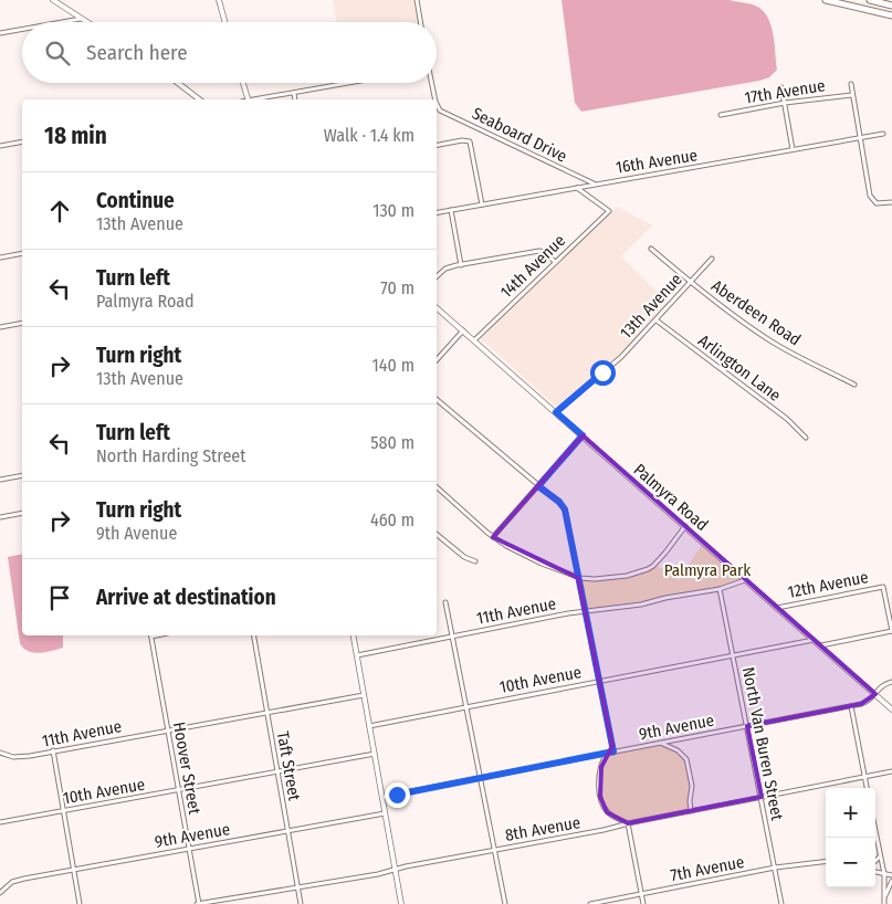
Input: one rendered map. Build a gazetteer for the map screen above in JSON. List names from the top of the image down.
{
  "streets": {
    "main road": ["Palmyra Road"],
    "street": [
      "17th Avenue",
      "Seaboard Drive",
      "16th Avenue",
      "14th Avenue",
      "13th Avenue",
      "Aberdeen Road",
      "Arlington Lane",
      "12th Avenue",
      "11th Avenue",
      "10th Avenue",
      "9th Avenue",
      "North Van Buren Street",
      "Taft Street",
      "Hoover Street",
      "8th Avenue",
      "7th Avenue"
    ]
  },
  "crossings": [
    ["Seaboard Drive", "16th Avenue"],
    ["16th Avenue", "14th Avenue"],
    ["14th Avenue", "Palmyra Road"],
    ["13th Avenue", "Aberdeen Road"],
    ["13th Avenue", "Arlington Lane"],
    ["13th Avenue", "Palmyra Road"],
    ["Palmyra Road", "12th Avenue"],
    ["Palmyra Road", "11th Avenue"],
    ["Palmyra Road", "10th Avenue"],
    ["Palmyra Road", "9th Avenue"],
    ["11th Avenue", "North Van Buren Street"],
    ["11th Avenue", "Taft Street"],
    ["11th Avenue", "Hoover Street"],
    ["10th Avenue", "North Van Buren Street"],
    ["10th Avenue", "Taft Street"],
    ["10th Avenue", "Hoover Street"],
    ["9th Avenue", "North Van Buren Street"],
    ["9th Avenue", "Taft Street"],
    ["9th Avenue", "Hoover Street"],
    ["9th Avenue", "8th Avenue"],
    ["North Van Buren Street", "8th Avenue"],
    ["North Van Buren Street", "7th Avenue"],
    ["Taft Street", "8th Avenue"],
    ["Hoover Street", "8th Avenue"]
  ],
  "parks": ["Palmyra Park"],
  "page": {
    "search": "Search here",
    "heading": ["18 min", "Walk · 1.4 km"],
    "list": [
      ["Continue", "13th Avenue", "130 m"],
      ["Turn left", "Palmyra Road", "70 m"],
      ["Turn right", "13th Avenue", "140 m"],
      ["Turn left", "North Harding Street", "580 m"],
      ["Turn right", "9th Avenue", "460 m"],
      "Arrive at destination"
    ],
    "map_buttons": ["+", "−"]
  }
}
